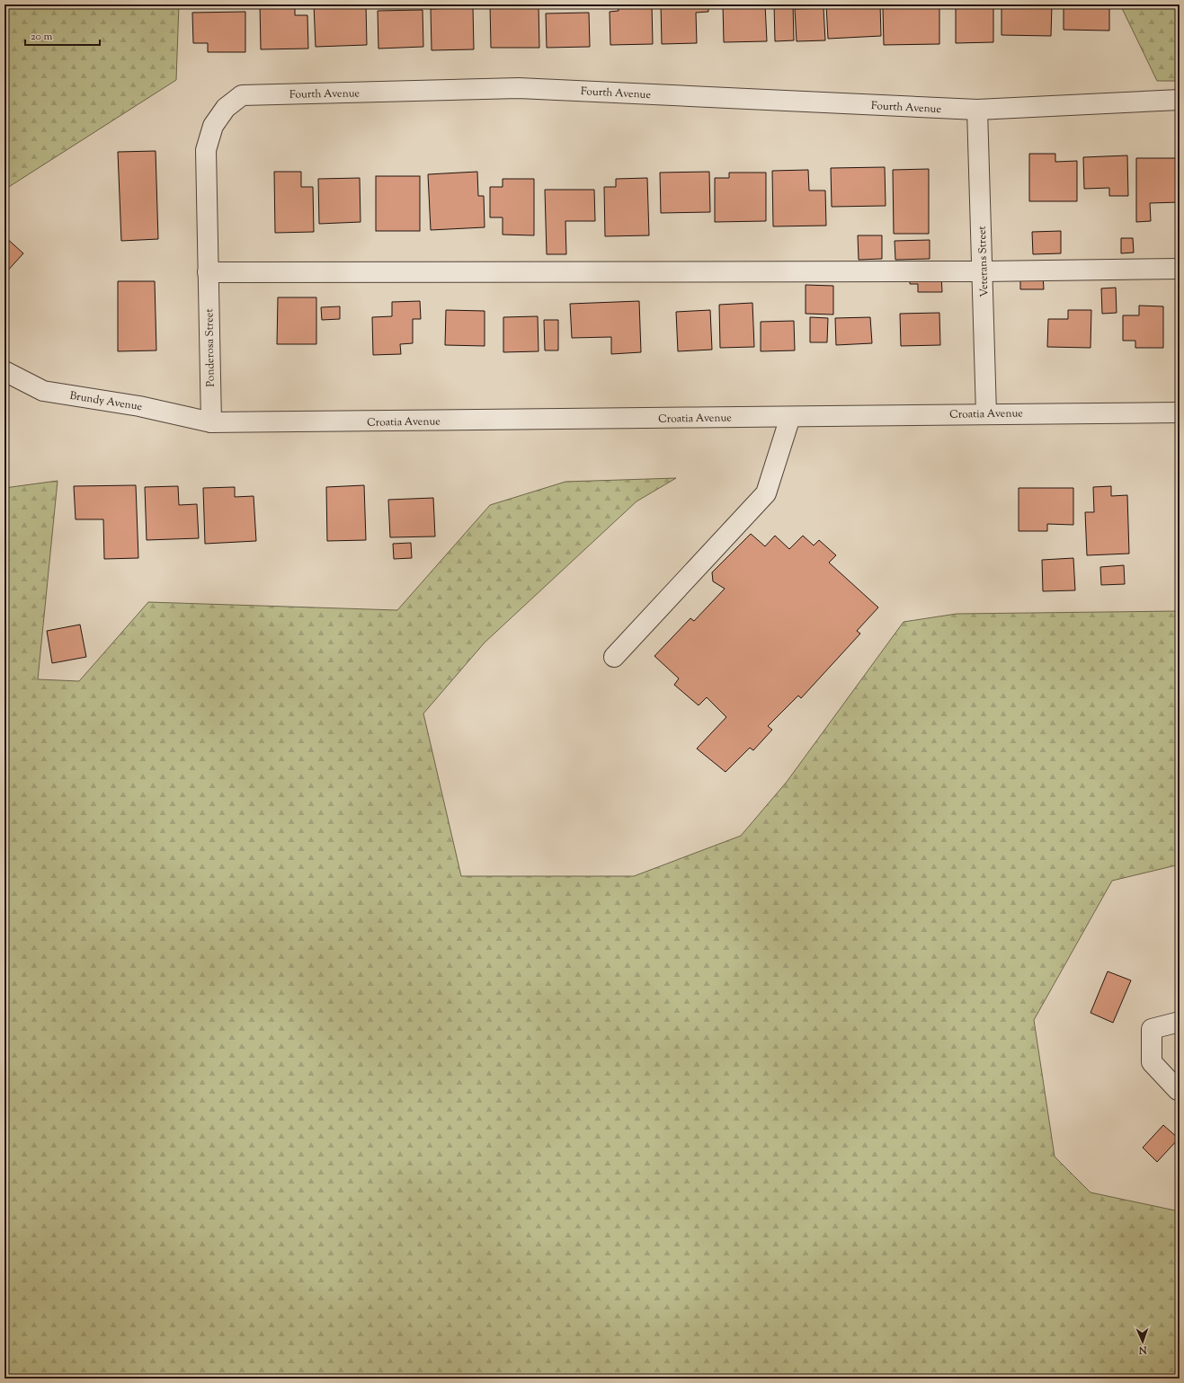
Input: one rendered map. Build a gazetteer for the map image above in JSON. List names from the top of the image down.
{
  "streets": {
    "street": [
      "Fourth Avenue",
      "Veterans Street",
      "Ponderosa Street",
      "Brundy Avenue",
      "Croatia Avenue"
    ]
  },
  "crossings": [
    ["Fourth Avenue", "Veterans Street"],
    ["Fourth Avenue", "Ponderosa Street"],
    ["Veterans Street", "Croatia Avenue"],
    ["Ponderosa Street", "Brundy Avenue"],
    ["Ponderosa Street", "Croatia Avenue"],
    ["Brundy Avenue", "Croatia Avenue"]
  ],
  "scale_bar": "20 m",
  "north": "bottom"
}
